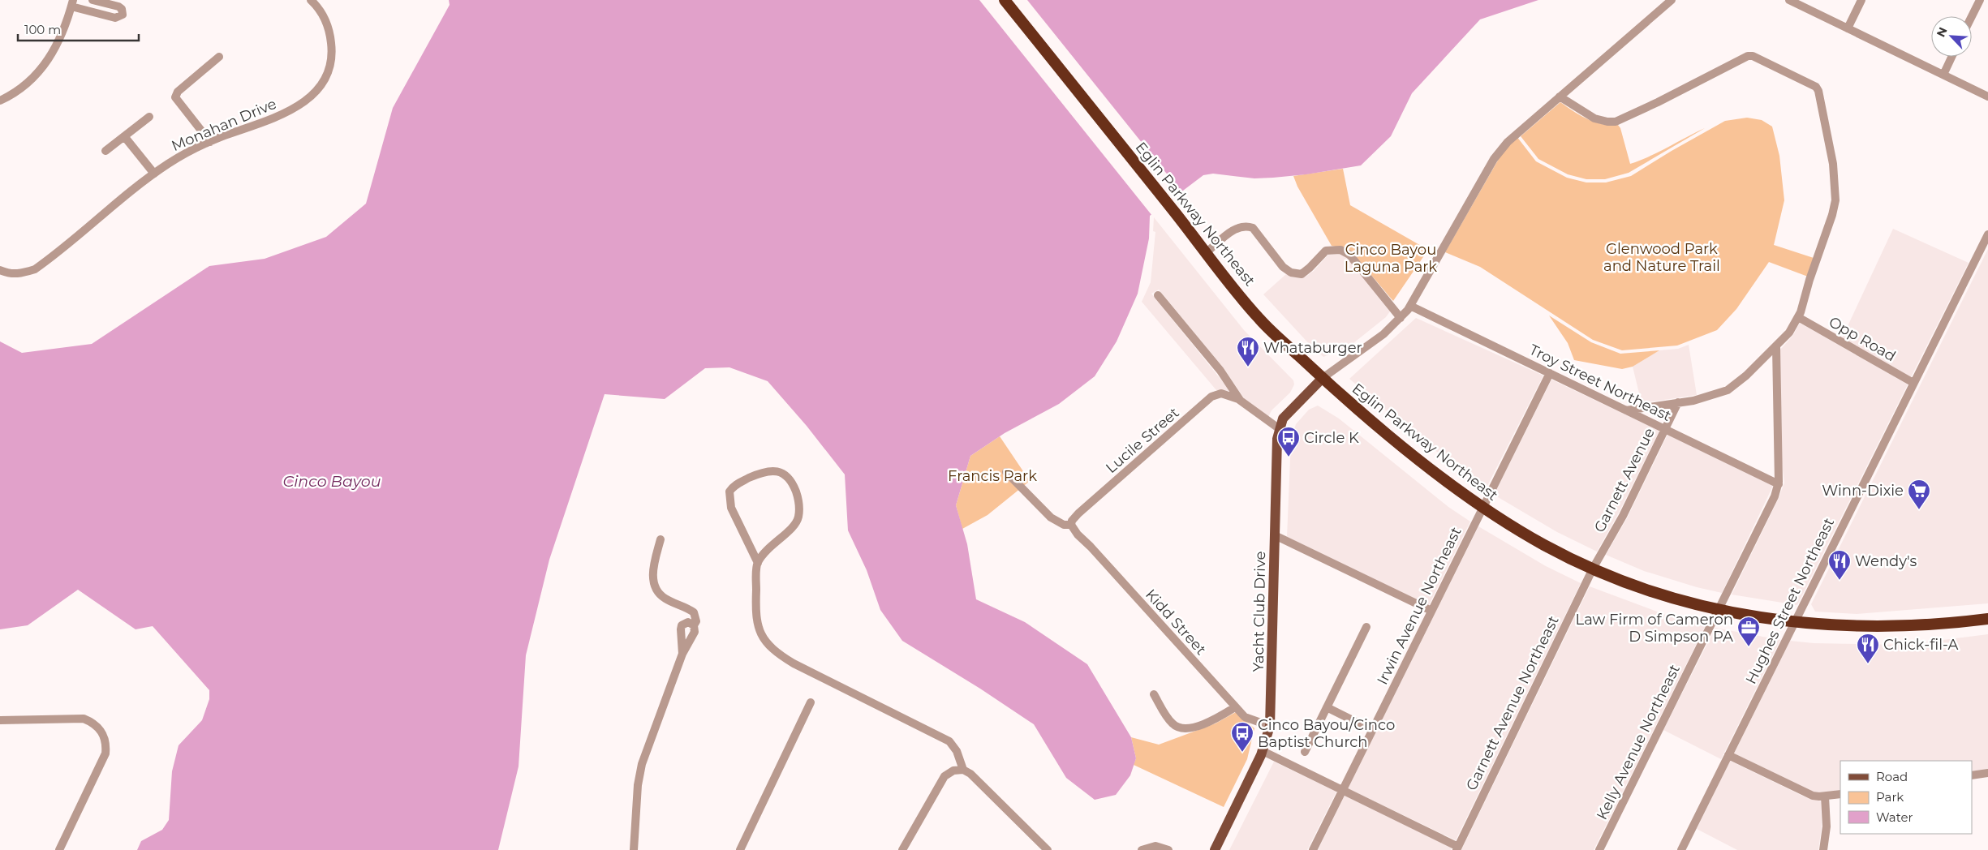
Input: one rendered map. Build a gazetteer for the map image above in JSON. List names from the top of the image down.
{
  "streets": {
    "highway": ["Eglin Parkway Northeast"],
    "main road": ["Yacht Club Drive"],
    "street": [
      "Monahan Drive",
      "Opp Road",
      "Troy Street Northeast",
      "Lucile Street",
      "Garnett Avenue",
      "Hughes Street Northeast",
      "Irwin Avenue Northeast",
      "Kidd Street",
      "Garnett Avenue Northeast",
      "Kelly Avenue Northeast"
    ]
  },
  "crossings": [
    ["Eglin Parkway Northeast", "Garnett Avenue"],
    ["Eglin Parkway Northeast", "Hughes Street Northeast"],
    ["Eglin Parkway Northeast", "Irwin Avenue Northeast"],
    ["Eglin Parkway Northeast", "Yacht Club Drive"],
    ["Eglin Parkway Northeast", "Garnett Avenue Northeast"],
    ["Eglin Parkway Northeast", "Kelly Avenue Northeast"],
    ["Opp Road", "Hughes Street Northeast"],
    ["Troy Street Northeast", "Garnett Avenue"],
    ["Troy Street Northeast", "Irwin Avenue Northeast"],
    ["Troy Street Northeast", "Kelly Avenue Northeast"],
    ["Lucile Street", "Kidd Street"],
    ["Garnett Avenue", "Garnett Avenue Northeast"],
    ["Yacht Club Drive", "Kidd Street"]
  ],
  "water": ["Cinco Bayou"],
  "parks": ["Glenwood Park and Nature Trail", "Cinco Bayou Laguna Park", "Francis Park"],
  "places": {
    "restaurant": ["Whataburger", "Wendy's", "Chick-fil-A"],
    "bus stop": ["Circle K", "Cinco Bayou/Cinco Baptist Church"],
    "supermarket": ["Winn-Dixie"],
    "office": ["Law Firm of Cameron D Simpson PA"]
  },
  "legend": ["Road", "Park", "Water"],
  "scale_bar": "100 m",
  "north": "top left"
}
